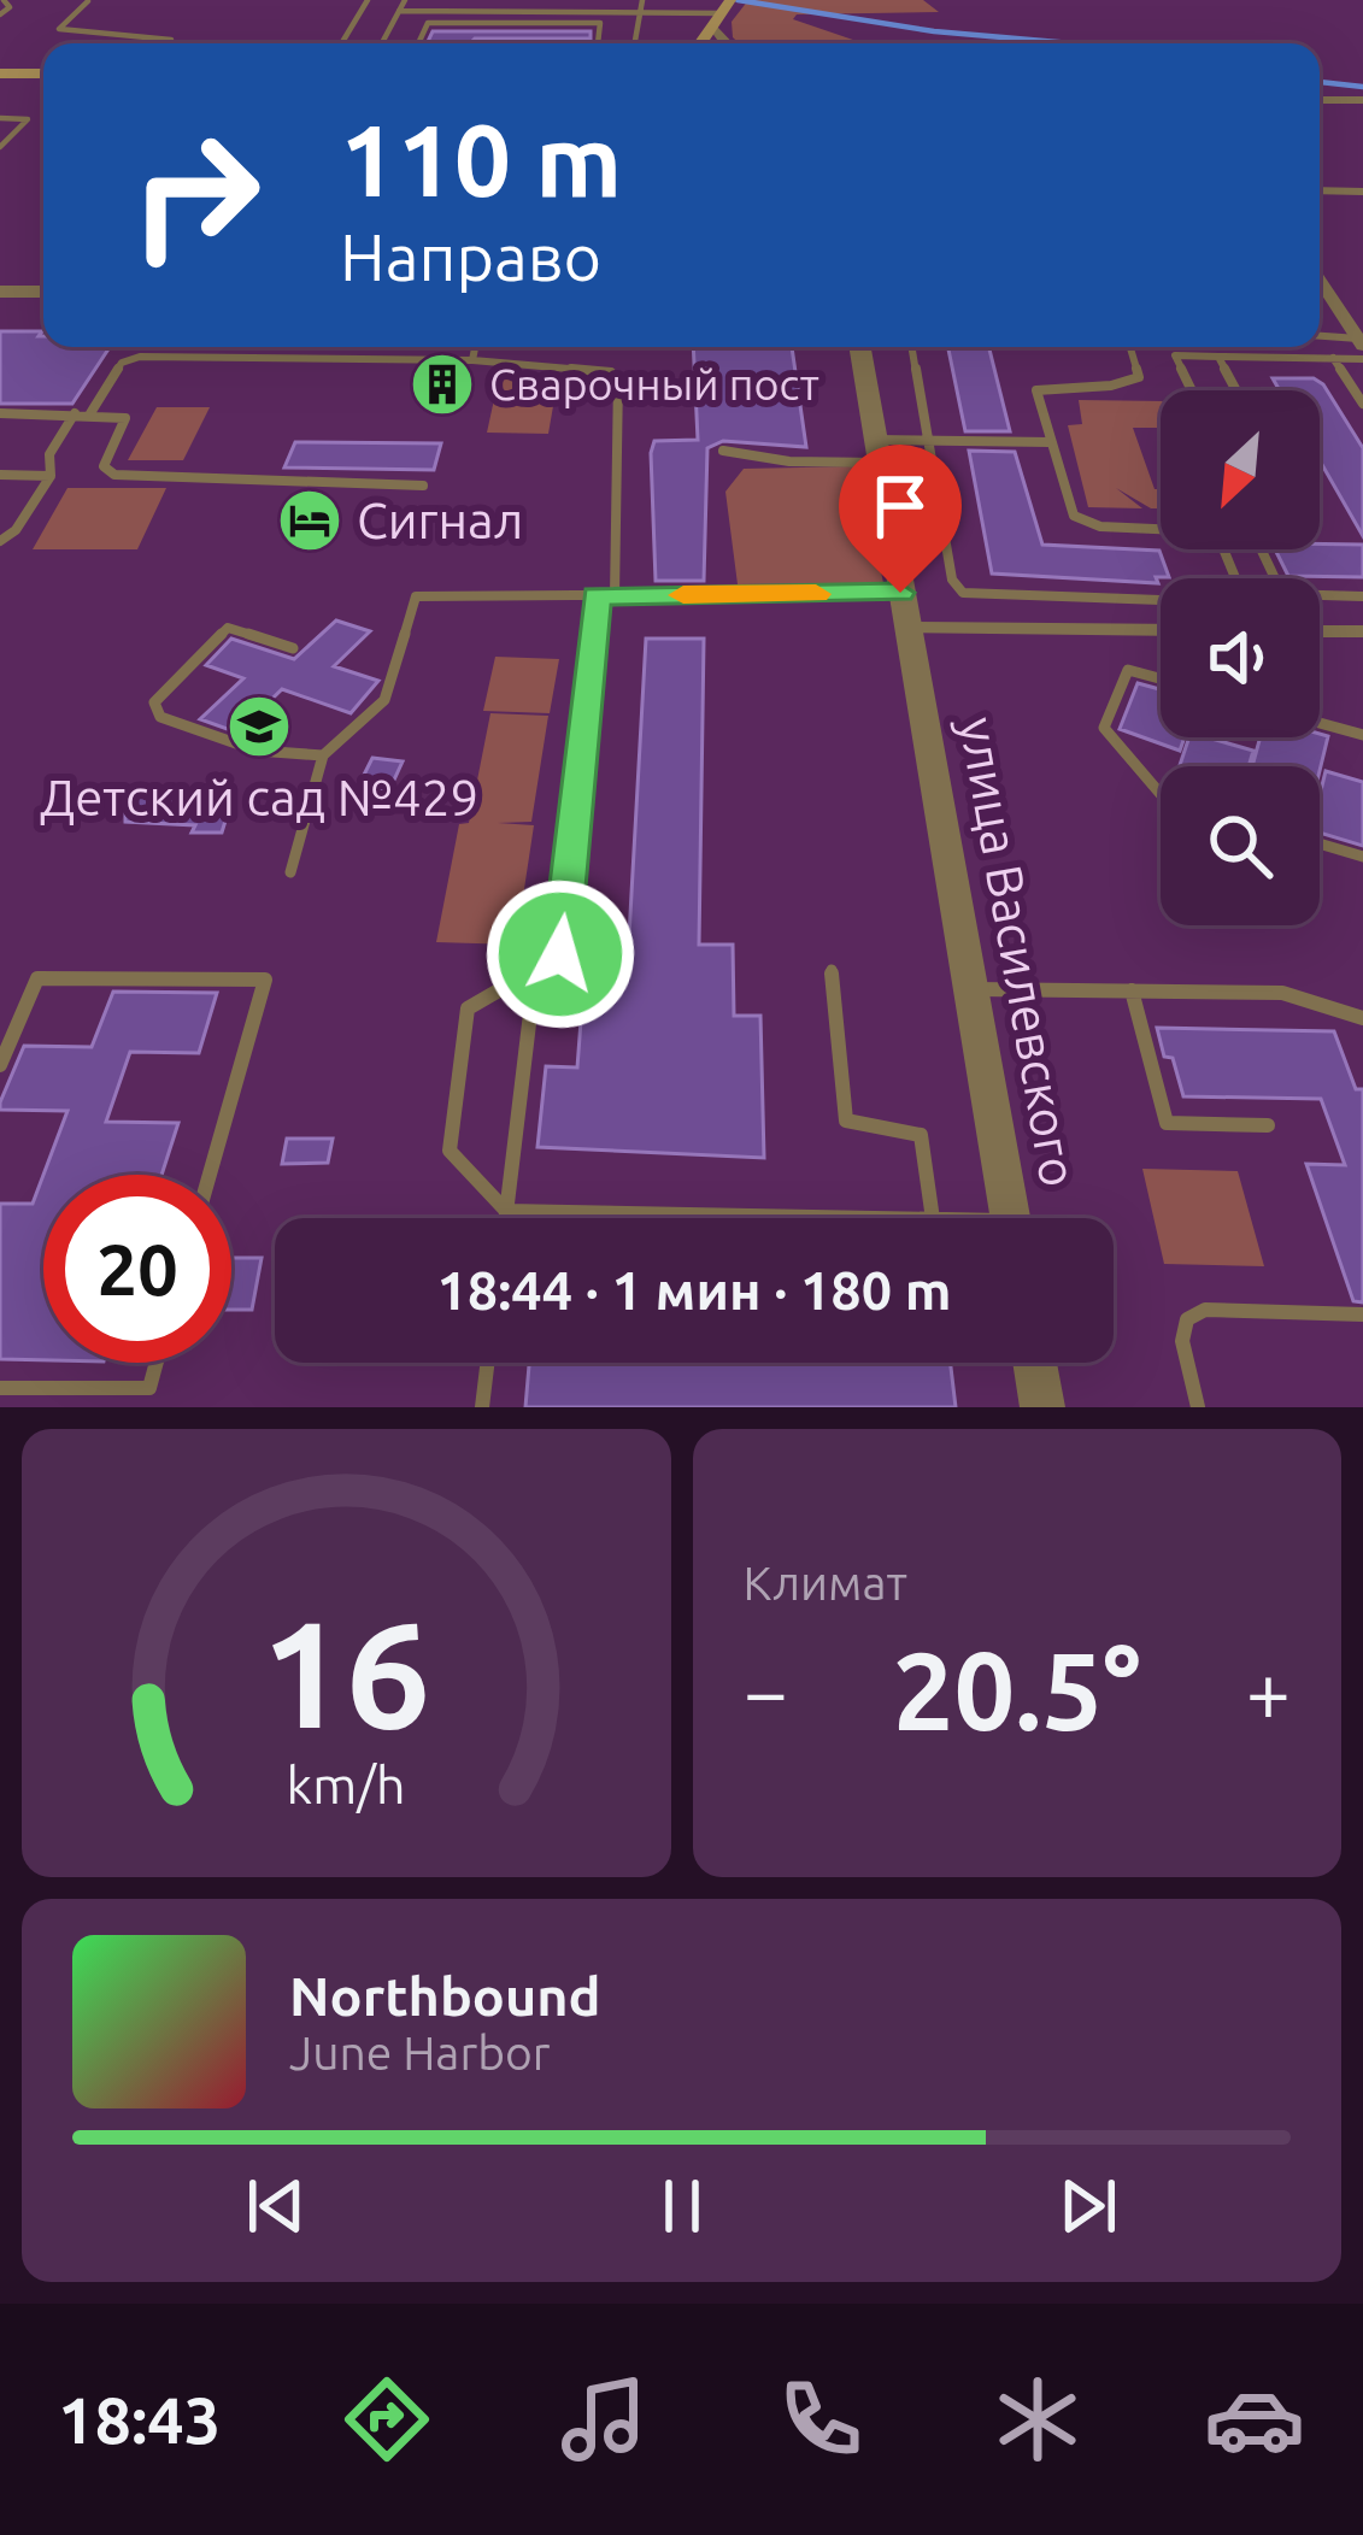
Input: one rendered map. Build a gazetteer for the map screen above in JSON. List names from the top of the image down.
{
  "streets": {
    "street": ["улица Василевского"]
  },
  "places": {
    "building": ["Сварочный пост"],
    "hotel": ["Сигнал"],
    "school or university": ["Детский сад №429"]
  },
  "north": "bottom left",
  "page": {
    "turn": ["110 m", "Направо"],
    "limit": "20",
    "trip": "18:44 · 1 мин · 180 m",
    "tile": "Климат",
    "heat": ["−", "20.5°", "+"],
    "song": ["Northbound", "June Harbor"],
    "tabs": "18:43",
    "gauge": ["16", "km/h"]
  }
}
